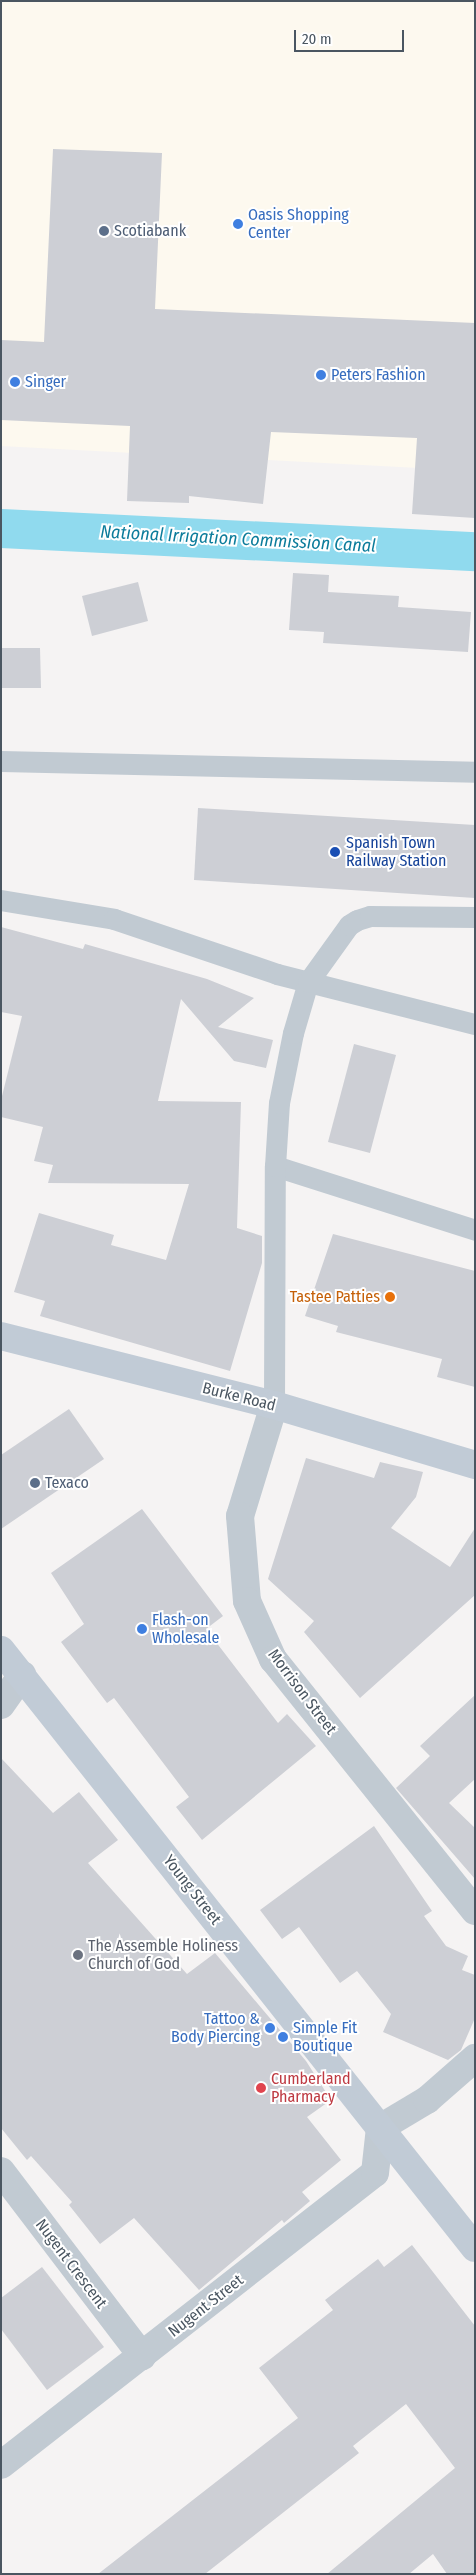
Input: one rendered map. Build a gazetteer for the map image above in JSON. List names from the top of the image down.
{
  "streets": {
    "street": [
      "Burke Road",
      "Morrison Street",
      "Young Street",
      "Nugent Crescent",
      "Nugent Street"
    ]
  },
  "crossings": [
    ["Burke Road", "Morrison Street"],
    ["Young Street", "Nugent Street"],
    ["Nugent Crescent", "Nugent Street"]
  ],
  "water": ["National Irrigation Commission Canal"],
  "places": [
    "Oasis Shopping Center",
    "Scotiabank",
    "Peters Fashion",
    "Singer",
    "Spanish Town Railway Station",
    "Tastee Patties",
    "Texaco",
    "Flash-on Wholesale",
    "The Assemble Holiness Church of God",
    "Tattoo & Body Piercing",
    "Simple Fit Boutique",
    "Cumberland Pharmacy"
  ],
  "scale_bar": "20 m"
}
